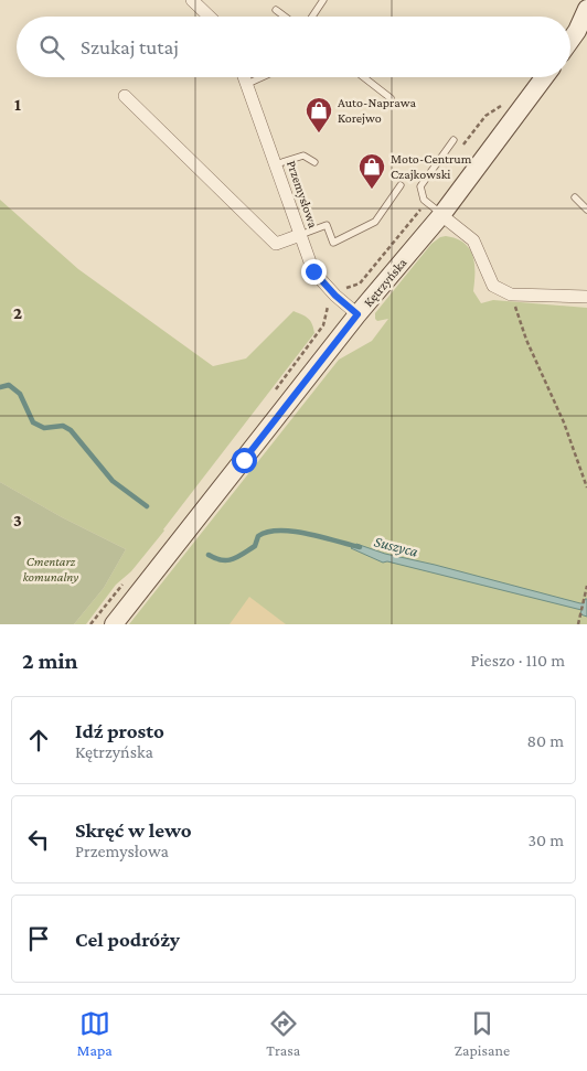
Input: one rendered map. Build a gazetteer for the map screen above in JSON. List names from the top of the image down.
{
  "streets": {
    "main road": ["Kętrzyńska"],
    "street": ["Przemysłowa"]
  },
  "crossings": [
    ["Przemysłowa", "Kętrzyńska"]
  ],
  "water": ["Suszyca"],
  "parks": ["Cmentarz komunalny"],
  "places": {
    "shop": ["Auto-Naprawa Korejwo", "Moto-Centrum Czajkowski"]
  },
  "page": {
    "search": "Szukaj tutaj",
    "heading": ["2 min", "Pieszo · 110 m"],
    "list": [
      ["Idź prosto", "Kętrzyńska", "80 m"],
      ["Skręć w lewo", "Przemysłowa", "30 m"],
      "Cel podróży"
    ],
    "nav": ["Mapa", "Trasa", "Zapisane"]
  },
  "grid": {
    "rows": ["1", "2", "3"]
  }
}
